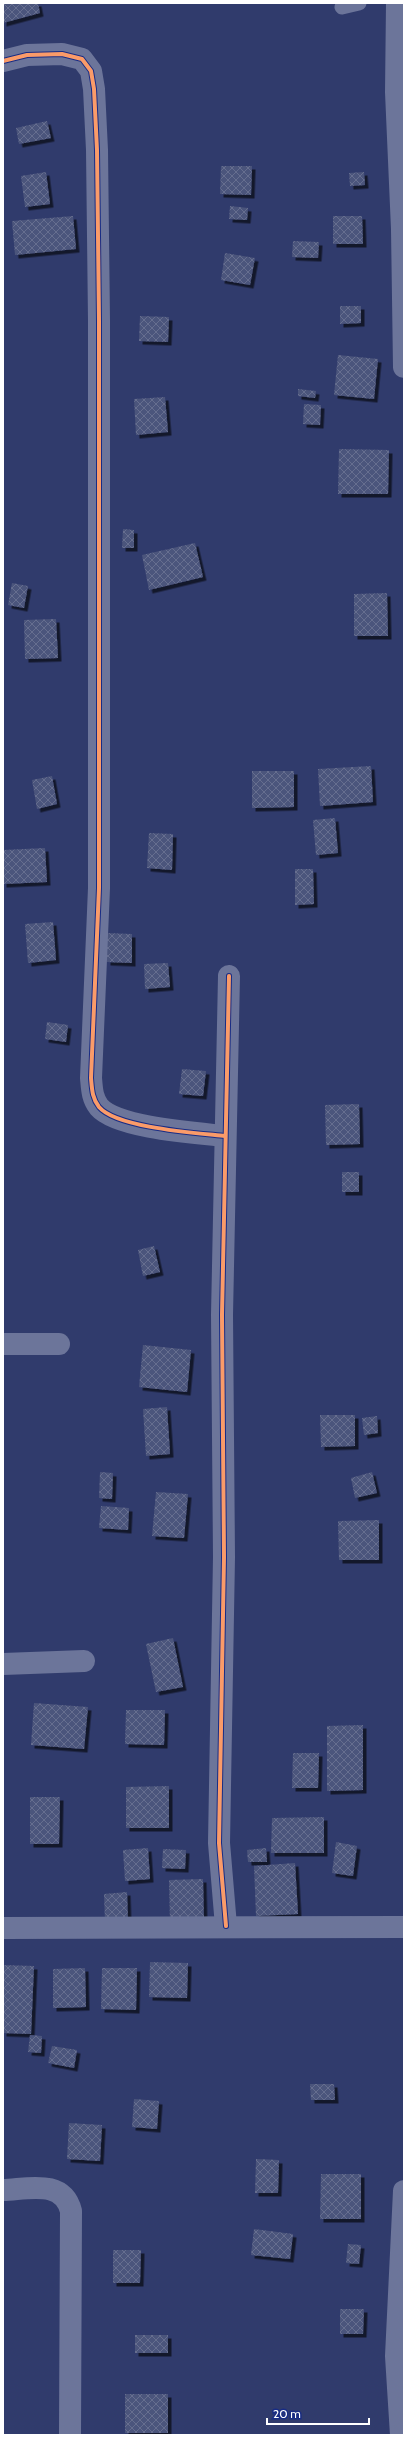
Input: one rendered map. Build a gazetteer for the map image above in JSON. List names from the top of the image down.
{
  "scale_bar": "20 m"
}
